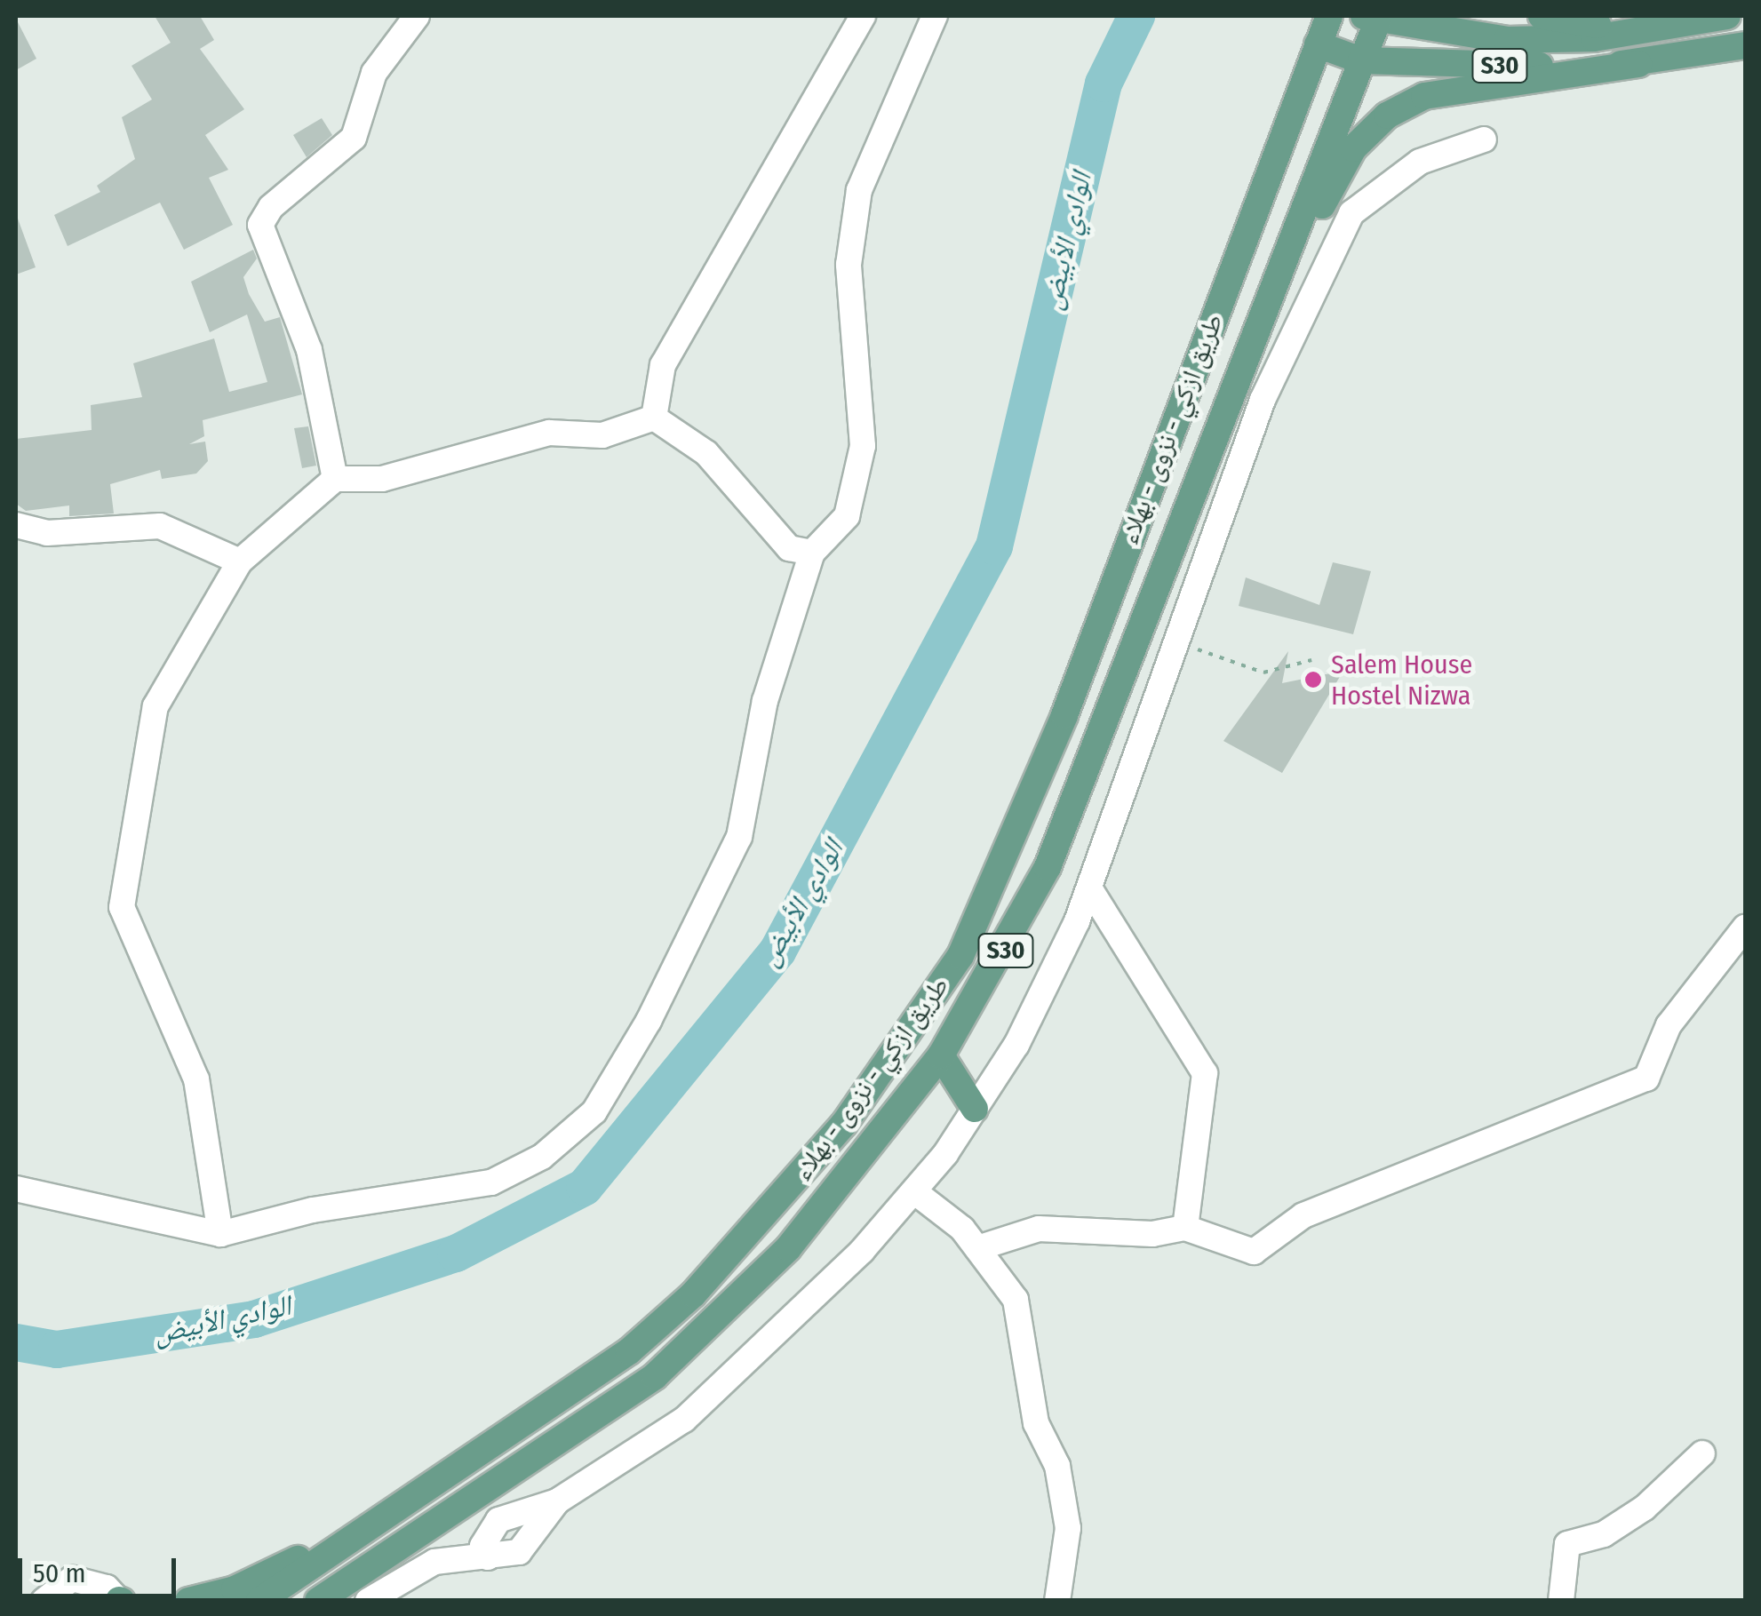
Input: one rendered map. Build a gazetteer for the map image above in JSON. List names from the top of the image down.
{
  "streets": {
    "main road": ["S30", "طريق ازكي - نزوى - بهلاء"]
  },
  "crossings": [
    ["S30", "طريق ازكي - نزوى - بهلاء"]
  ],
  "water": ["الوادي الأبيض"],
  "places": ["Salem House Hostel Nizwa"],
  "scale_bar": "50 m"
}
